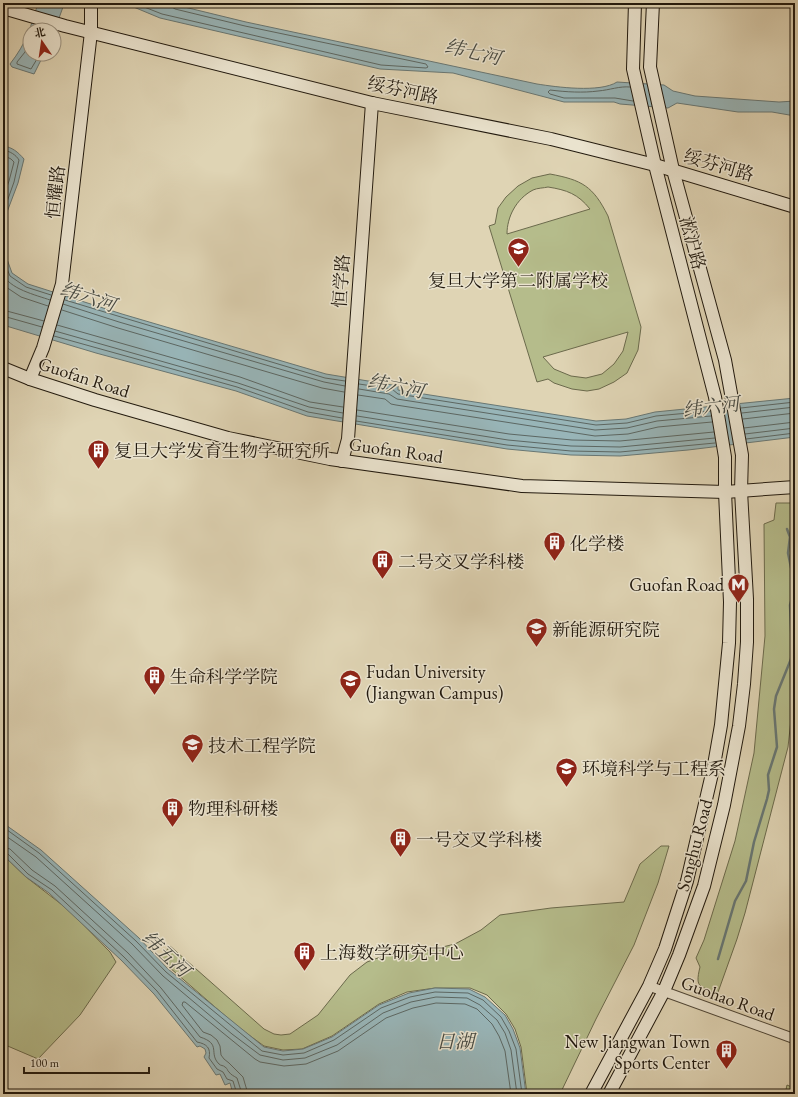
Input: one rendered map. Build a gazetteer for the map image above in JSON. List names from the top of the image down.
{
  "streets": {
    "street": [
      "绥芬河路",
      "恒耀路",
      "淞沪路",
      "恒学路",
      "Guofan Road",
      "Songhu Road",
      "Guohao Road"
    ]
  },
  "crossings": [
    ["绥芬河路", "恒耀路"],
    ["绥芬河路", "淞沪路"],
    ["绥芬河路", "恒学路"],
    ["恒耀路", "Guofan Road"],
    ["淞沪路", "Guofan Road"],
    ["淞沪路", "Songhu Road"],
    ["恒学路", "Guofan Road"],
    ["Guofan Road", "Songhu Road"],
    ["Songhu Road", "Guohao Road"]
  ],
  "water": [
    "纬七河",
    "纬六河",
    "纬五河",
    "日湖"
  ],
  "places": {
    "school or university": [
      "复旦大学第二附属学校",
      "新能源研究院",
      "Fudan University (Jiangwan Campus)",
      "技术工程学院",
      "环境科学与工程系"
    ],
    "building": [
      "复旦大学发育生物学研究所",
      "化学楼",
      "二号交叉学科楼",
      "生命科学学院",
      "物理科研楼",
      "一号交叉学科楼",
      "上海数学研究中心",
      "New Jiangwan Town Sports Center"
    ],
    "metro station": ["Guofan Road"]
  },
  "scale_bar": "100 m",
  "north": "top"
}
